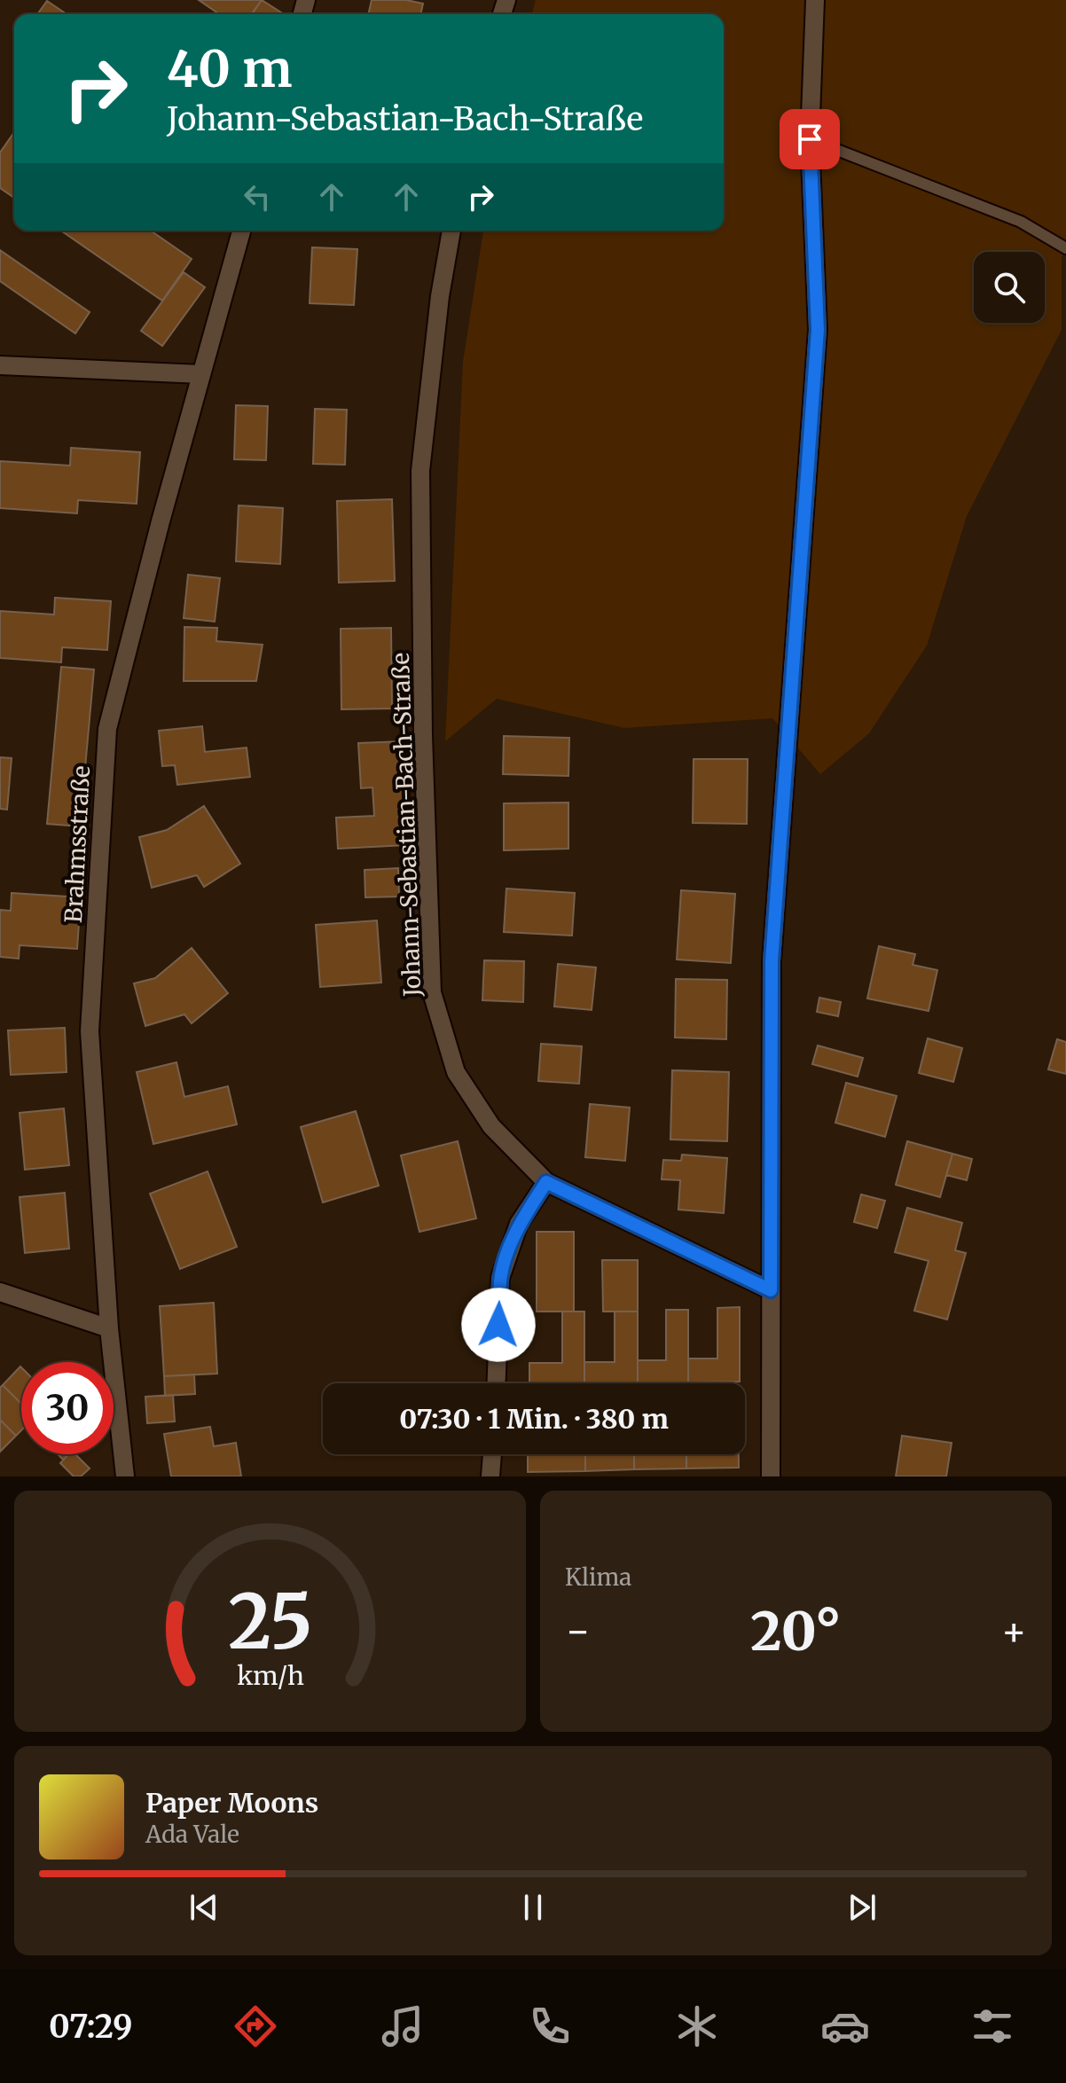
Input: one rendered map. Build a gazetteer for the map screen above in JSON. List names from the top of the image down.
{
  "streets": {
    "street": ["Johann-Sebastian-Bach-Straße", "Brahmsstraße"]
  },
  "page": {
    "turn": ["40 m", "Johann-Sebastian-Bach-Straße"],
    "limit": "30",
    "trip": "07:30 · 1 Min. · 380 m",
    "tile": "Klima",
    "heat": ["−", "20°", "+"],
    "song": ["Paper Moons", "Ada Vale"],
    "tabs": "07:29",
    "gauge": ["25", "km/h"]
  }
}
